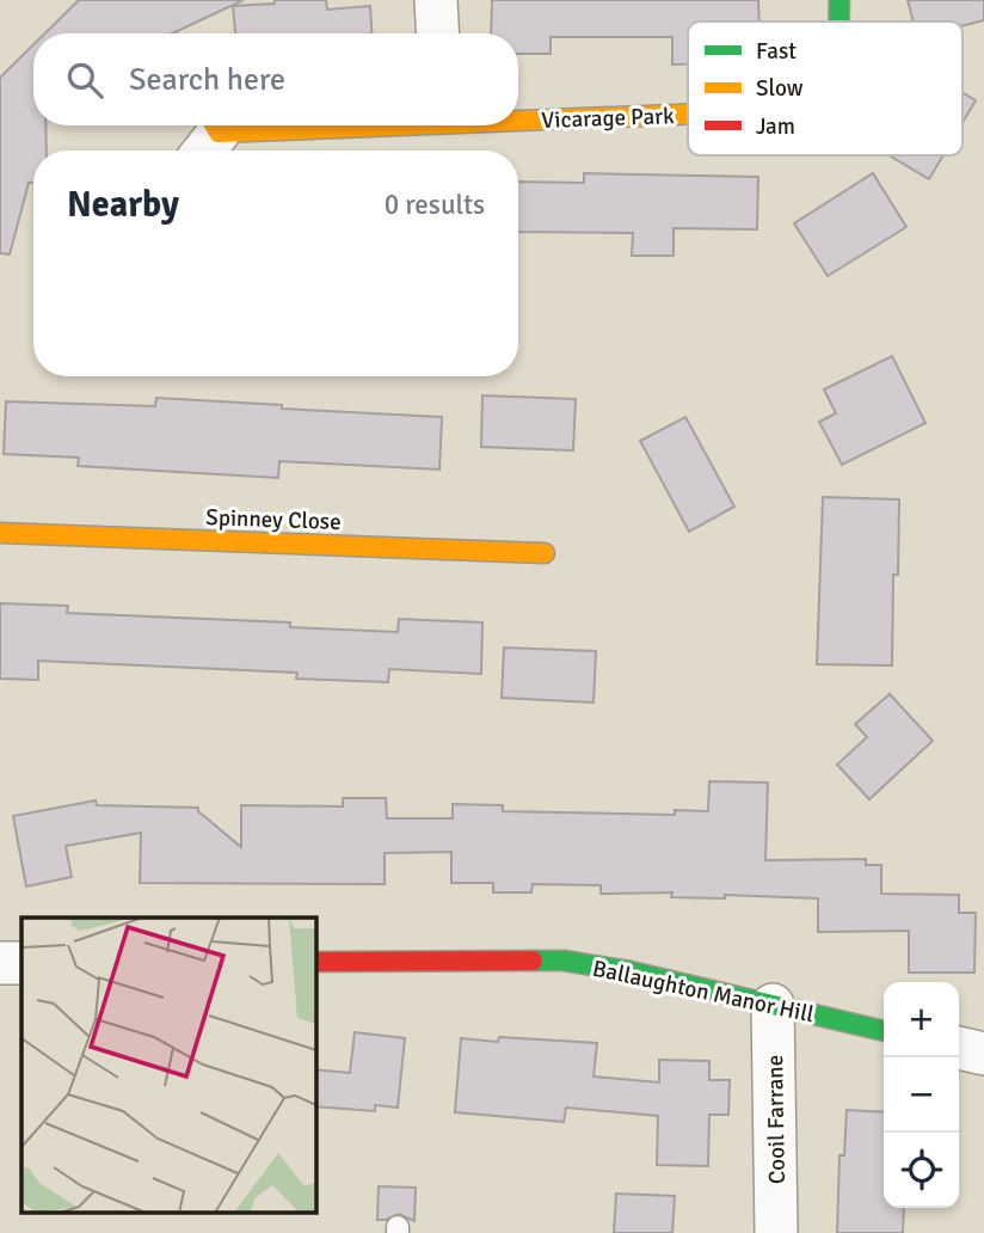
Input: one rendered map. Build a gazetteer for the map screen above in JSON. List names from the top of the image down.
{
  "streets": {
    "street": [
      "Vicarage Park",
      "Spinney Close",
      "Ballaughton Manor Hill",
      "Cooil Farrane"
    ]
  },
  "crossings": [
    ["Ballaughton Manor Hill", "Cooil Farrane"]
  ],
  "legend": ["Fast", "Slow", "Jam"],
  "page": {
    "search": "Search here",
    "heading": ["Nearby", "0 results"],
    "map_buttons": ["+", "−"]
  }
}
